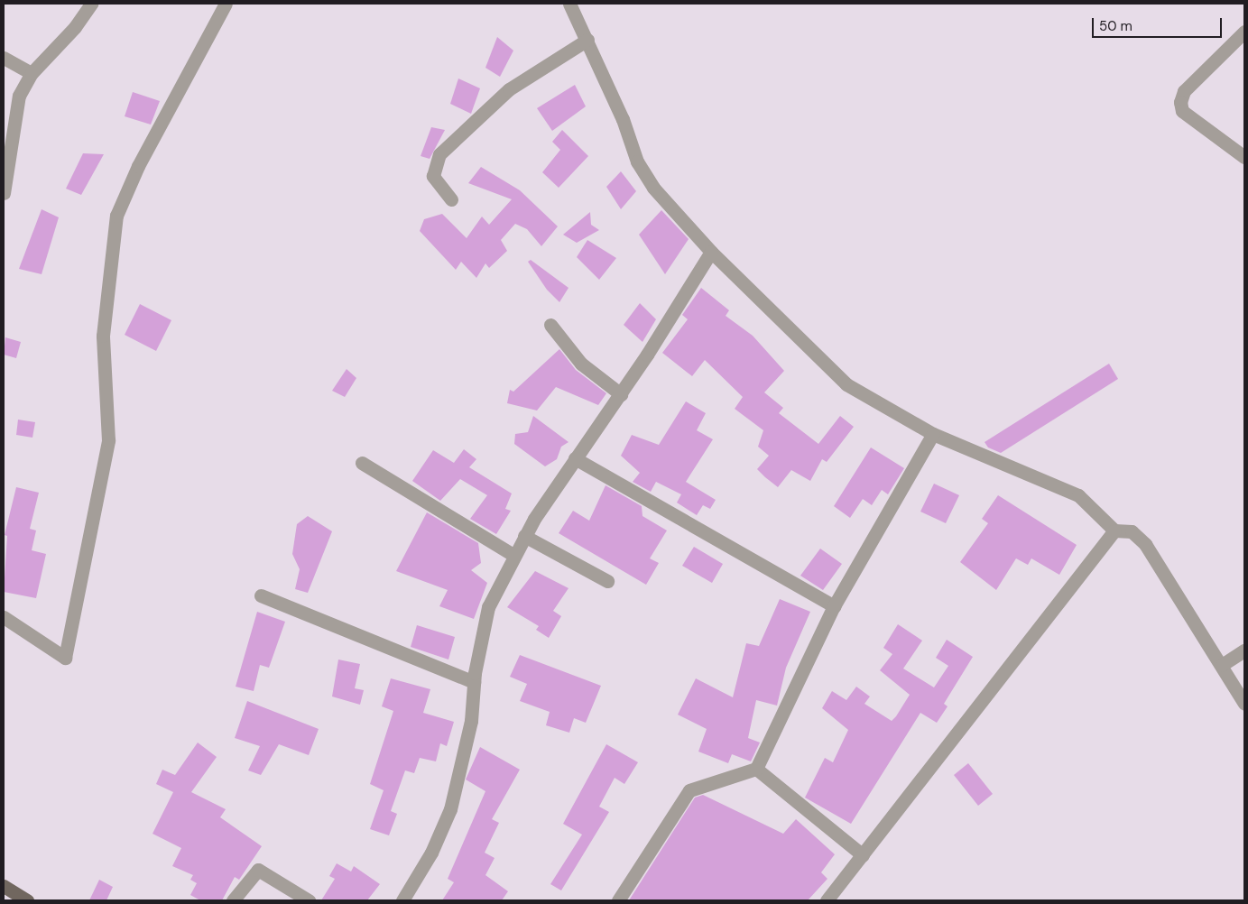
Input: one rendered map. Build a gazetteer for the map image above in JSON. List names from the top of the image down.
{
  "scale_bar": "50 m"
}
